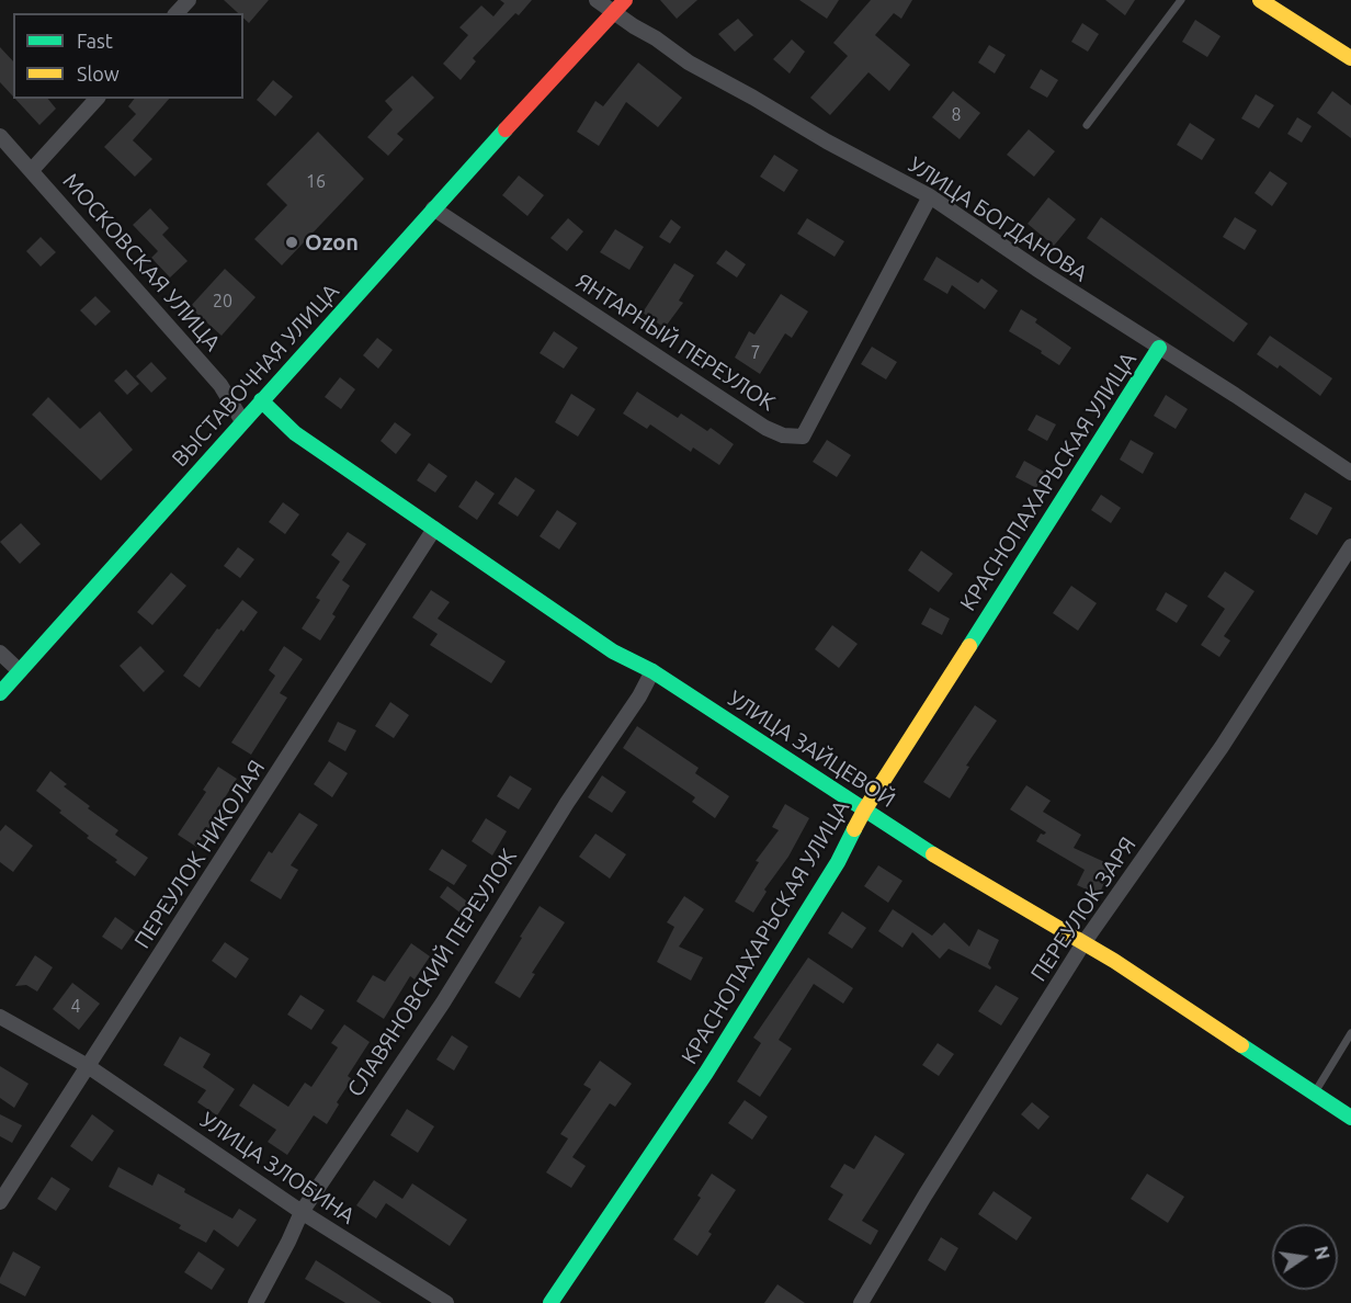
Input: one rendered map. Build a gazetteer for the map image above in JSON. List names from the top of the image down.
{
  "streets": {
    "street": [
      "УЛИЦА БОГДАНОВА",
      "МОСКОВСКАЯ УЛИЦА",
      "ЯНТАРНЫЙ ПЕРЕУЛОК",
      "ВЫСТАВОЧНАЯ УЛИЦА",
      "КРАСНОПАХАРЬСКАЯ УЛИЦА",
      "УЛИЦА ЗАЙЦЕВОЙ",
      "ПЕРЕУЛОК НИКОЛАЯ",
      "ПЕРЕУЛОК ЗАРЯ",
      "СЛАВЯНОВСКИЙ ПЕРЕУЛОК",
      "УЛИЦА ЗЛОБИНА"
    ]
  },
  "crossings": [
    ["УЛИЦА БОГДАНОВА", "ЯНТАРНЫЙ ПЕРЕУЛОК"],
    ["УЛИЦА БОГДАНОВА", "ВЫСТАВОЧНАЯ УЛИЦА"],
    ["УЛИЦА БОГДАНОВА", "КРАСНОПАХАРЬСКАЯ УЛИЦА"],
    ["МОСКОВСКАЯ УЛИЦА", "ВЫСТАВОЧНАЯ УЛИЦА"],
    ["ЯНТАРНЫЙ ПЕРЕУЛОК", "ВЫСТАВОЧНАЯ УЛИЦА"],
    ["ВЫСТАВОЧНАЯ УЛИЦА", "УЛИЦА ЗАЙЦЕВОЙ"],
    ["КРАСНОПАХАРЬСКАЯ УЛИЦА", "УЛИЦА ЗАЙЦЕВОЙ"],
    ["УЛИЦА ЗАЙЦЕВОЙ", "ПЕРЕУЛОК НИКОЛАЯ"],
    ["УЛИЦА ЗАЙЦЕВОЙ", "ПЕРЕУЛОК ЗАРЯ"],
    ["УЛИЦА ЗАЙЦЕВОЙ", "СЛАВЯНОВСКИЙ ПЕРЕУЛОК"],
    ["ПЕРЕУЛОК НИКОЛАЯ", "УЛИЦА ЗЛОБИНА"],
    ["СЛАВЯНОВСКИЙ ПЕРЕУЛОК", "УЛИЦА ЗЛОБИНА"]
  ],
  "places": ["Ozon"],
  "house_numbers": [
    "8",
    "16",
    "20",
    "7",
    "4"
  ],
  "legend": ["Fast", "Slow"],
  "north": "right"
}
